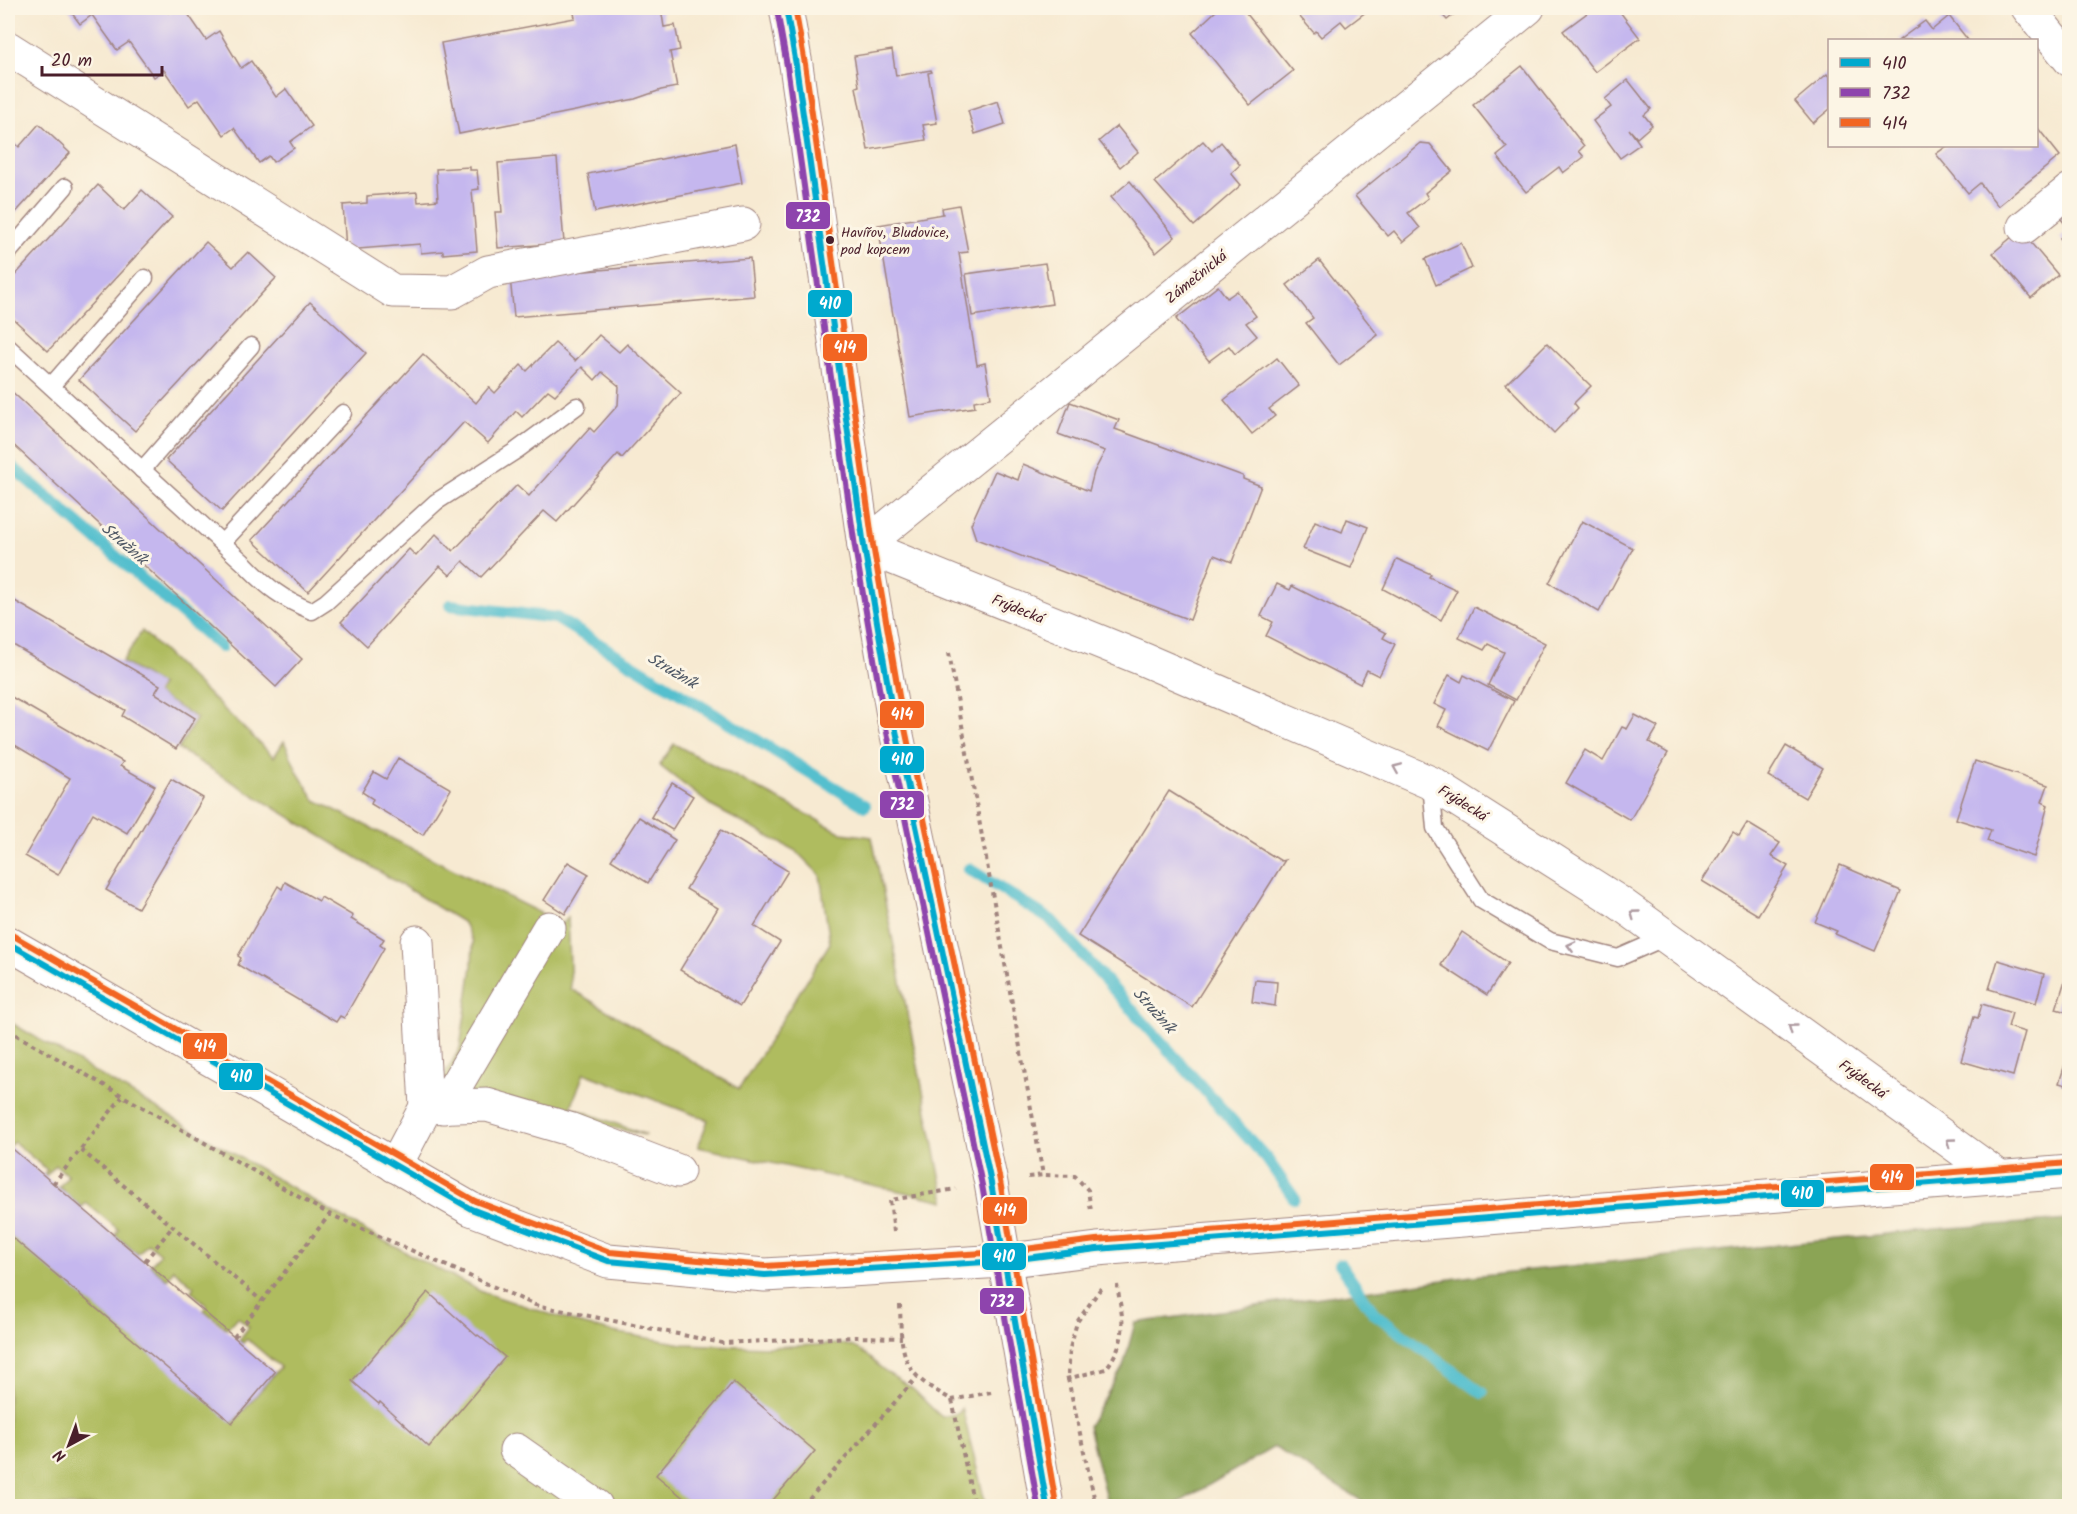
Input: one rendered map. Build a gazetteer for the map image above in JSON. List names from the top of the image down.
{
  "streets": {
    "street": ["Zámečnická", "Frýdecká"]
  },
  "crossings": [
    ["Zámečnická", "Frýdecká"]
  ],
  "one_way": ["Frýdecká"],
  "water": ["Stružník"],
  "places": ["Havířov, Bludovice, pod kopcem"],
  "lines": ["transit line 410", "transit line 414", "transit line 732"],
  "legend": ["410", "732", "414"],
  "scale_bar": "20 m",
  "north": "bottom left"
}
